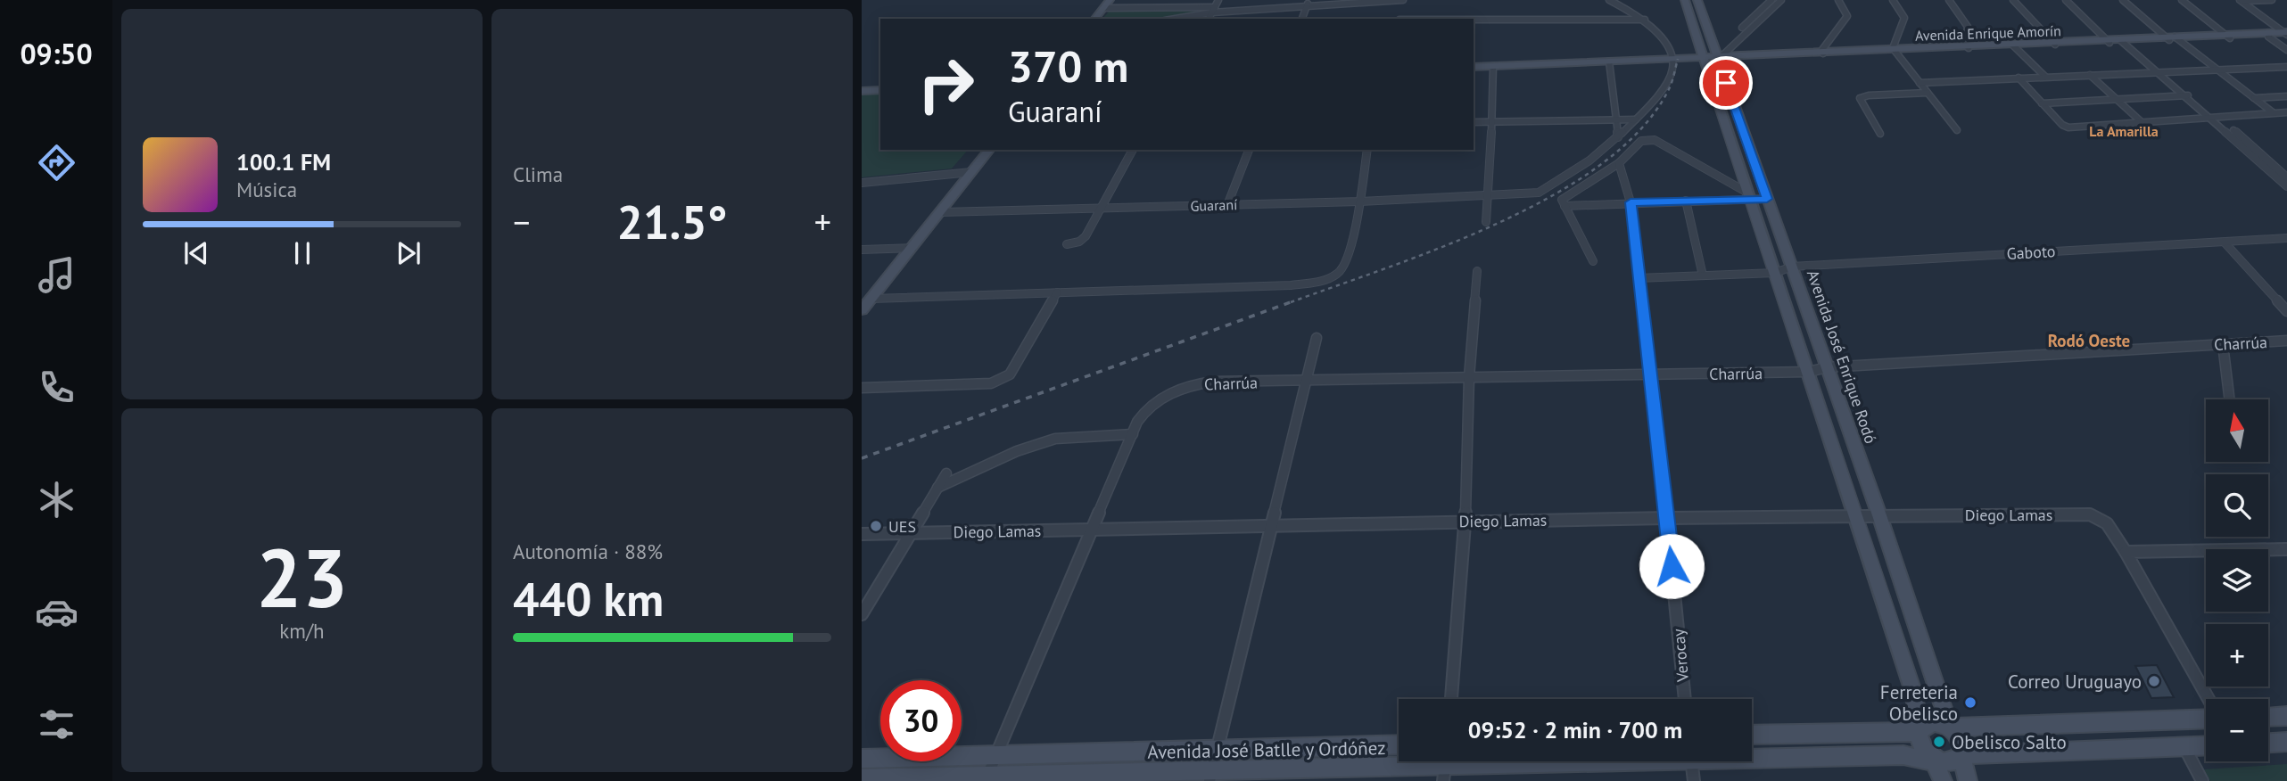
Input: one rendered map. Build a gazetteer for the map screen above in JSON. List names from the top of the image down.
{
  "streets": {
    "street": [
      "Avenida Enrique Amorín",
      "Guaraní",
      "Gaboto",
      "Charrúa",
      "Avenida José Enrique Rodó",
      "Diego Lamas",
      "Verocay",
      "Avenida José Batlle y Ordóñez"
    ]
  },
  "crossings": [
    ["Avenida Enrique Amorín", "Guaraní"],
    ["Avenida Enrique Amorín", "Avenida José Enrique Rodó"],
    ["Gaboto", "Avenida José Enrique Rodó"],
    ["Gaboto", "Verocay"],
    ["Charrúa", "Avenida José Enrique Rodó"],
    ["Charrúa", "Diego Lamas"],
    ["Charrúa", "Verocay"],
    ["Charrúa", "Avenida José Batlle y Ordóñez"],
    ["Avenida José Enrique Rodó", "Diego Lamas"],
    ["Avenida José Enrique Rodó", "Avenida José Batlle y Ordóñez"],
    ["Diego Lamas", "Verocay"]
  ],
  "districts": ["La Amarilla", "Rodó Oeste"],
  "places": [
    "UES",
    "Correo Uruguayo",
    "Ferreteria Obelisco",
    "Obelisco Salto"
  ],
  "north": "top",
  "page": {
    "tabs": "09:50",
    "tile": [
      "Clima",
      ["23", "km/h"],
      ["Autonomía · 88%", "440 km"]
    ],
    "turn": ["370 m", "Guaraní"],
    "song": ["100.1 FM", "Música"],
    "heat": ["−", "21.5°", "+"],
    "map_buttons": ["+", "−"],
    "limit": "30",
    "trip": "09:52 · 2 min · 700 m"
  }
}
